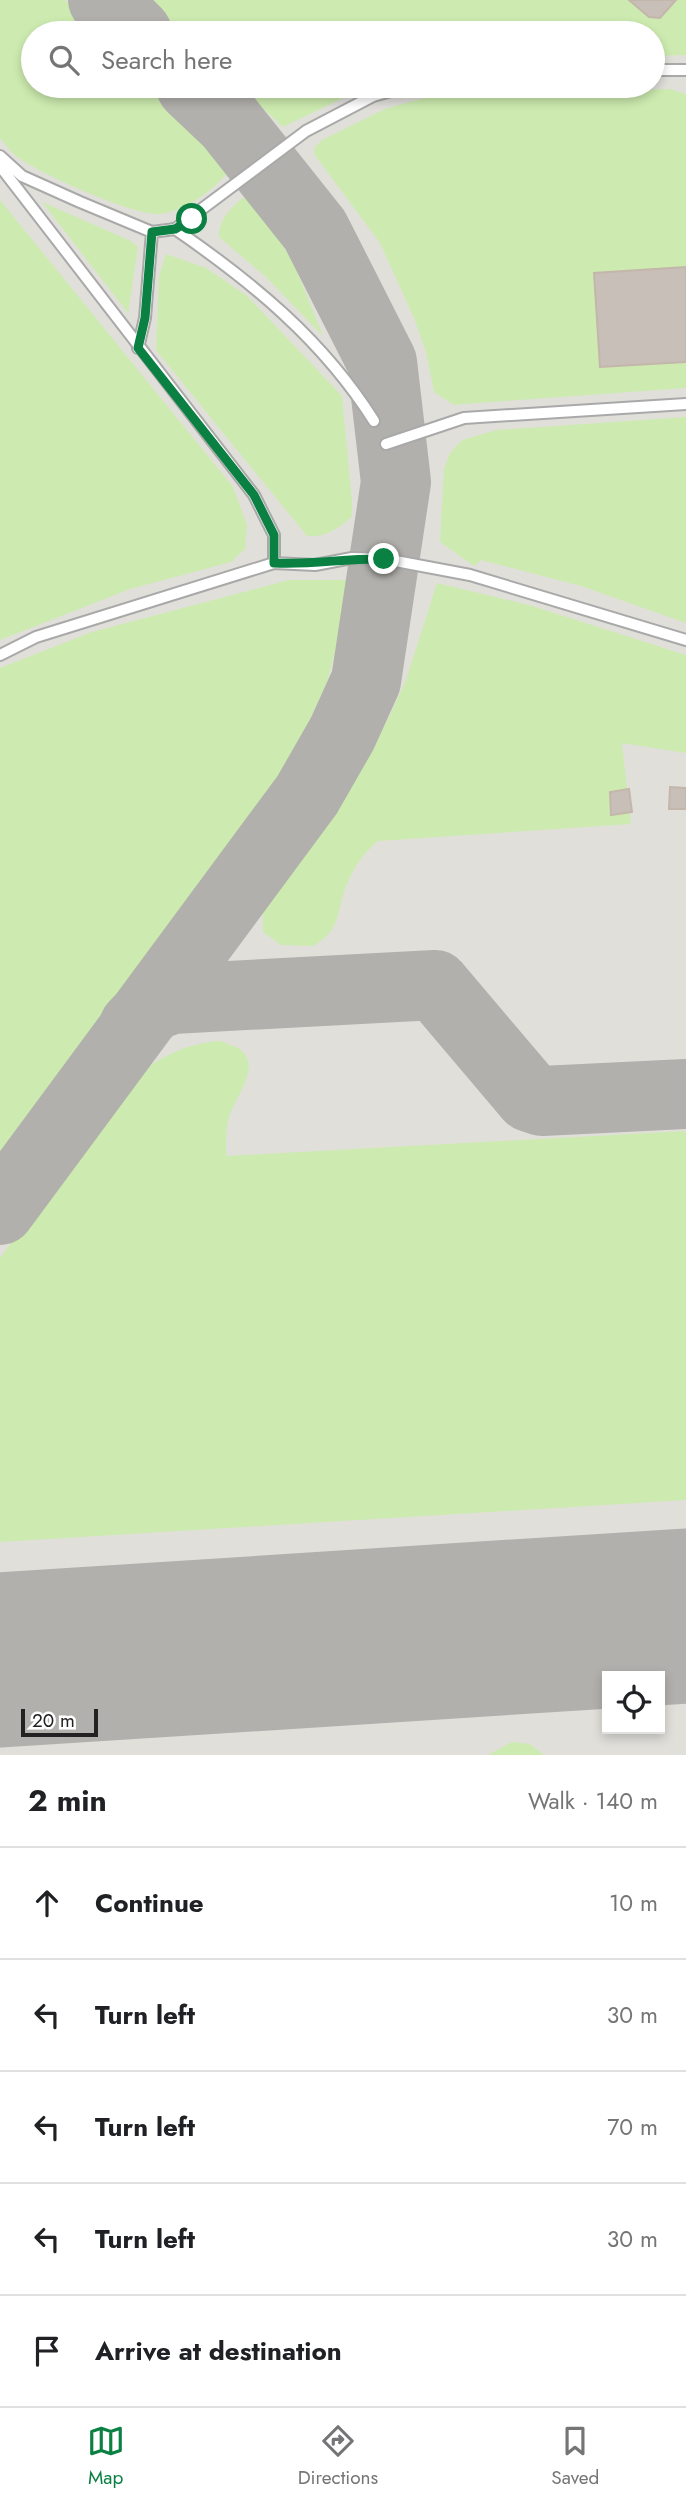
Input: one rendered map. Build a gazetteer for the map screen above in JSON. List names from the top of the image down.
{
  "scale_bar": "20 m",
  "page": {
    "search": "Search here",
    "scale": "20 m",
    "heading": ["2 min", "Walk · 140 m"],
    "list": [
      ["Continue", "10 m"],
      ["Turn left", "30 m"],
      ["Turn left", "70 m"],
      ["Turn left", "30 m"],
      "Arrive at destination"
    ],
    "nav": ["Map", "Directions", "Saved"]
  }
}
